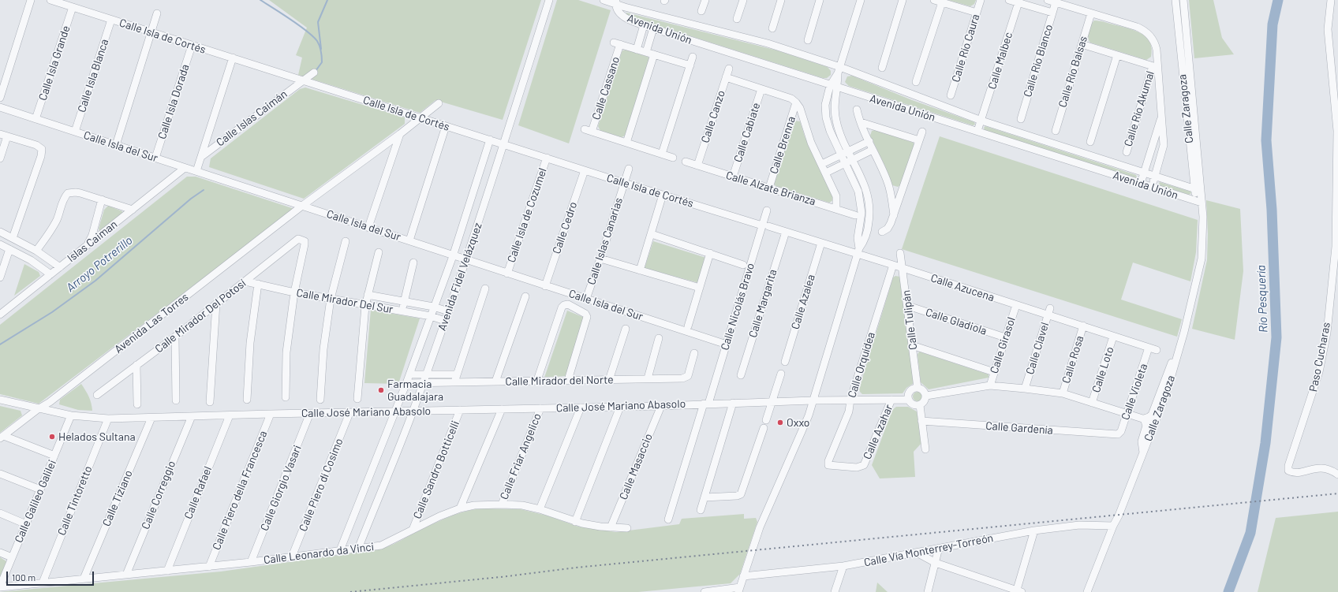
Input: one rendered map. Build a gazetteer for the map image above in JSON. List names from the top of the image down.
{
  "streets": {
    "street": [
      "Avenida Unión",
      "Calle Isla de Cortés",
      "Calle Río Caura",
      "Calle Malbec",
      "Calle Río Blanco",
      "Calle Isla Grande",
      "Calle Río Balsas",
      "Calle Isla Blanca",
      "Calle Cassano",
      "Calle Isla Dorada",
      "Calle Río Akumal",
      "Calle Zaragoza",
      "Calle Canzo",
      "Calle Islas Caimán",
      "Calle Cabiate",
      "Calle Brenna",
      "Calle Isla del Sur",
      "Calle Alzate Brianza",
      "Calle Isla de Cozumel",
      "Calle Cedro",
      "Islas Caiman",
      "Calle Islas Canarias",
      "Avenida Fidel Velázquez",
      "Calle Azucena",
      "Calle Mirador Del Sur",
      "Calle Azalea",
      "Calle Margarita",
      "Calle Nicolás Bravo",
      "Calle Mirador Del Potosí",
      "Calle Tulipán",
      "Calle Gladiola",
      "Avenida Las Torres",
      "Calle Girasol",
      "Calle Clavel",
      "Paso Cucharas",
      "Calle Rosa",
      "Calle Orquídea",
      "Calle Loto",
      "Calle Mirador del Norte",
      "Calle Violeta",
      "Calle José Mariano Abasolo",
      "Calle Gardenía",
      "Calle Azahar",
      "Calle Friar Angelico",
      "Calle Masaccio",
      "Calle Sandro Botticelli",
      "Calle Piero dí Cosimo",
      "Calle Giorgio Vasari",
      "Calle Piero della Francesca",
      "Calle Rafael",
      "Calle Correggio",
      "Calle Tiziano",
      "Calle Tintoretto",
      "Calle Galileo Galilei",
      "Calle Vía Monterrey-Torreón",
      "Calle Leonardo da Vinci"
    ]
  },
  "crossings": [
    ["Avenida Unión", "Calle Malbec"],
    ["Avenida Unión", "Calle Zaragoza"],
    ["Calle Isla de Cortés", "Calle Isla Grande"],
    ["Calle Isla de Cortés", "Calle Isla Blanca"],
    ["Calle Isla de Cortés", "Calle Isla Dorada"],
    ["Calle Isla de Cortés", "Calle Islas Caimán"],
    ["Calle Isla de Cortés", "Calle Isla de Cozumel"],
    ["Calle Isla de Cortés", "Calle Cedro"],
    ["Calle Isla de Cortés", "Calle Islas Canarias"],
    ["Calle Isla de Cortés", "Avenida Fidel Velázquez"],
    ["Calle Isla de Cortés", "Calle Azucena"],
    ["Calle Isla de Cortés", "Calle Nicolás Bravo"],
    ["Calle Isla de Cortés", "Avenida Las Torres"],
    ["Calle Isla Grande", "Calle Isla del Sur"],
    ["Calle Isla Blanca", "Calle Isla del Sur"],
    ["Calle Isla Dorada", "Calle Isla del Sur"],
    ["Calle Zaragoza", "Calle Vía Monterrey-Torreón"],
    ["Calle Canzo", "Calle Alzate Brianza"],
    ["Calle Cabiate", "Calle Alzate Brianza"],
    ["Calle Brenna", "Calle Alzate Brianza"],
    ["Calle Isla del Sur", "Calle Isla de Cozumel"],
    ["Calle Isla del Sur", "Calle Cedro"],
    ["Calle Isla del Sur", "Islas Caiman"],
    ["Calle Isla del Sur", "Calle Islas Canarias"],
    ["Calle Isla del Sur", "Avenida Fidel Velázquez"],
    ["Calle Isla del Sur", "Calle Nicolás Bravo"],
    ["Calle Isla del Sur", "Avenida Las Torres"],
    ["Avenida Fidel Velázquez", "Calle Mirador Del Sur"],
    ["Avenida Fidel Velázquez", "Calle Mirador del Norte"],
    ["Avenida Fidel Velázquez", "Calle José Mariano Abasolo"],
    ["Avenida Fidel Velázquez", "Calle Leonardo da Vinci"],
    ["Calle Azucena", "Calle Azalea"],
    ["Calle Azucena", "Calle Margarita"],
    ["Calle Azucena", "Calle Nicolás Bravo"],
    ["Calle Azucena", "Calle Tulipán"],
    ["Calle Azucena", "Calle Girasol"],
    ["Calle Azucena", "Calle Clavel"],
    ["Calle Azucena", "Calle Rosa"],
    ["Calle Azucena", "Calle Orquídea"],
    ["Calle Azucena", "Calle Loto"],
    ["Calle Azucena", "Calle Violeta"],
    ["Calle Mirador Del Sur", "Calle Mirador Del Potosí"],
    ["Calle Nicolás Bravo", "Calle José Mariano Abasolo"],
    ["Calle Tulipán", "Calle Gladiola"],
    ["Calle Tulipán", "Calle José Mariano Abasolo"],
    ["Calle Gladiola", "Calle Girasol"],
    ["Avenida Las Torres", "Calle José Mariano Abasolo"],
    ["Calle Orquídea", "Calle José Mariano Abasolo"],
    ["Calle Orquídea", "Calle Azahar"],
    ["Calle Violeta", "Calle Gardenía"],
    ["Calle José Mariano Abasolo", "Calle Azahar"],
    ["Calle José Mariano Abasolo", "Calle Friar Angelico"],
    ["Calle José Mariano Abasolo", "Calle Masaccio"],
    ["Calle José Mariano Abasolo", "Calle Sandro Botticelli"],
    ["Calle José Mariano Abasolo", "Calle Piero dí Cosimo"],
    ["Calle José Mariano Abasolo", "Calle Giorgio Vasari"],
    ["Calle José Mariano Abasolo", "Calle Piero della Francesca"],
    ["Calle José Mariano Abasolo", "Calle Rafael"],
    ["Calle José Mariano Abasolo", "Calle Correggio"],
    ["Calle José Mariano Abasolo", "Calle Tiziano"],
    ["Calle José Mariano Abasolo", "Calle Tintoretto"],
    ["Calle José Mariano Abasolo", "Calle Galileo Galilei"],
    ["Calle Friar Angelico", "Calle Leonardo da Vinci"],
    ["Calle Masaccio", "Calle Leonardo da Vinci"],
    ["Calle Sandro Botticelli", "Calle Leonardo da Vinci"],
    ["Calle Piero dí Cosimo", "Calle Leonardo da Vinci"],
    ["Calle Giorgio Vasari", "Calle Leonardo da Vinci"],
    ["Calle Piero della Francesca", "Calle Leonardo da Vinci"],
    ["Calle Rafael", "Calle Leonardo da Vinci"],
    ["Calle Correggio", "Calle Leonardo da Vinci"],
    ["Calle Tiziano", "Calle Leonardo da Vinci"],
    ["Calle Tintoretto", "Calle Leonardo da Vinci"],
    ["Calle Galileo Galilei", "Calle Leonardo da Vinci"]
  ],
  "water": ["Arroyo Potrerillo", "Río Pesquería"],
  "places": ["Farmacia Guadalajara", "Oxxo", "Helados Sultana"],
  "scale_bar": "100 m"
}
